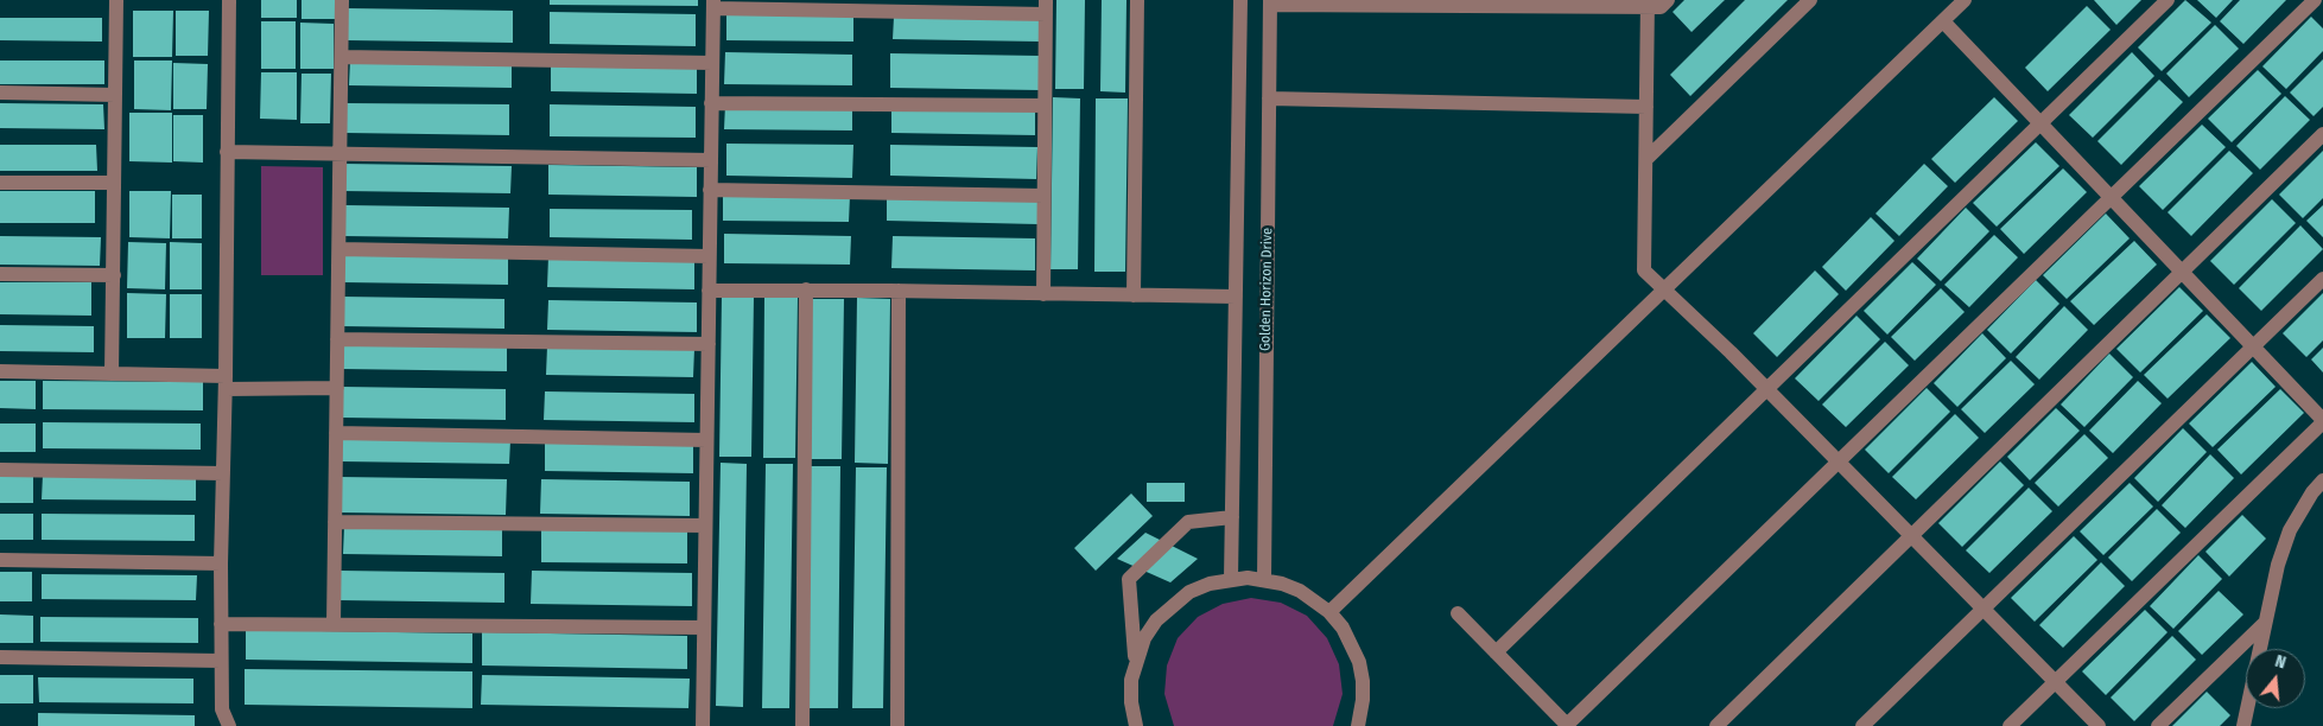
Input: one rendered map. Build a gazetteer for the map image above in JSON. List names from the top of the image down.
{
  "streets": {
    "street": ["Golden Horizon Drive"]
  },
  "north": "top"
}
